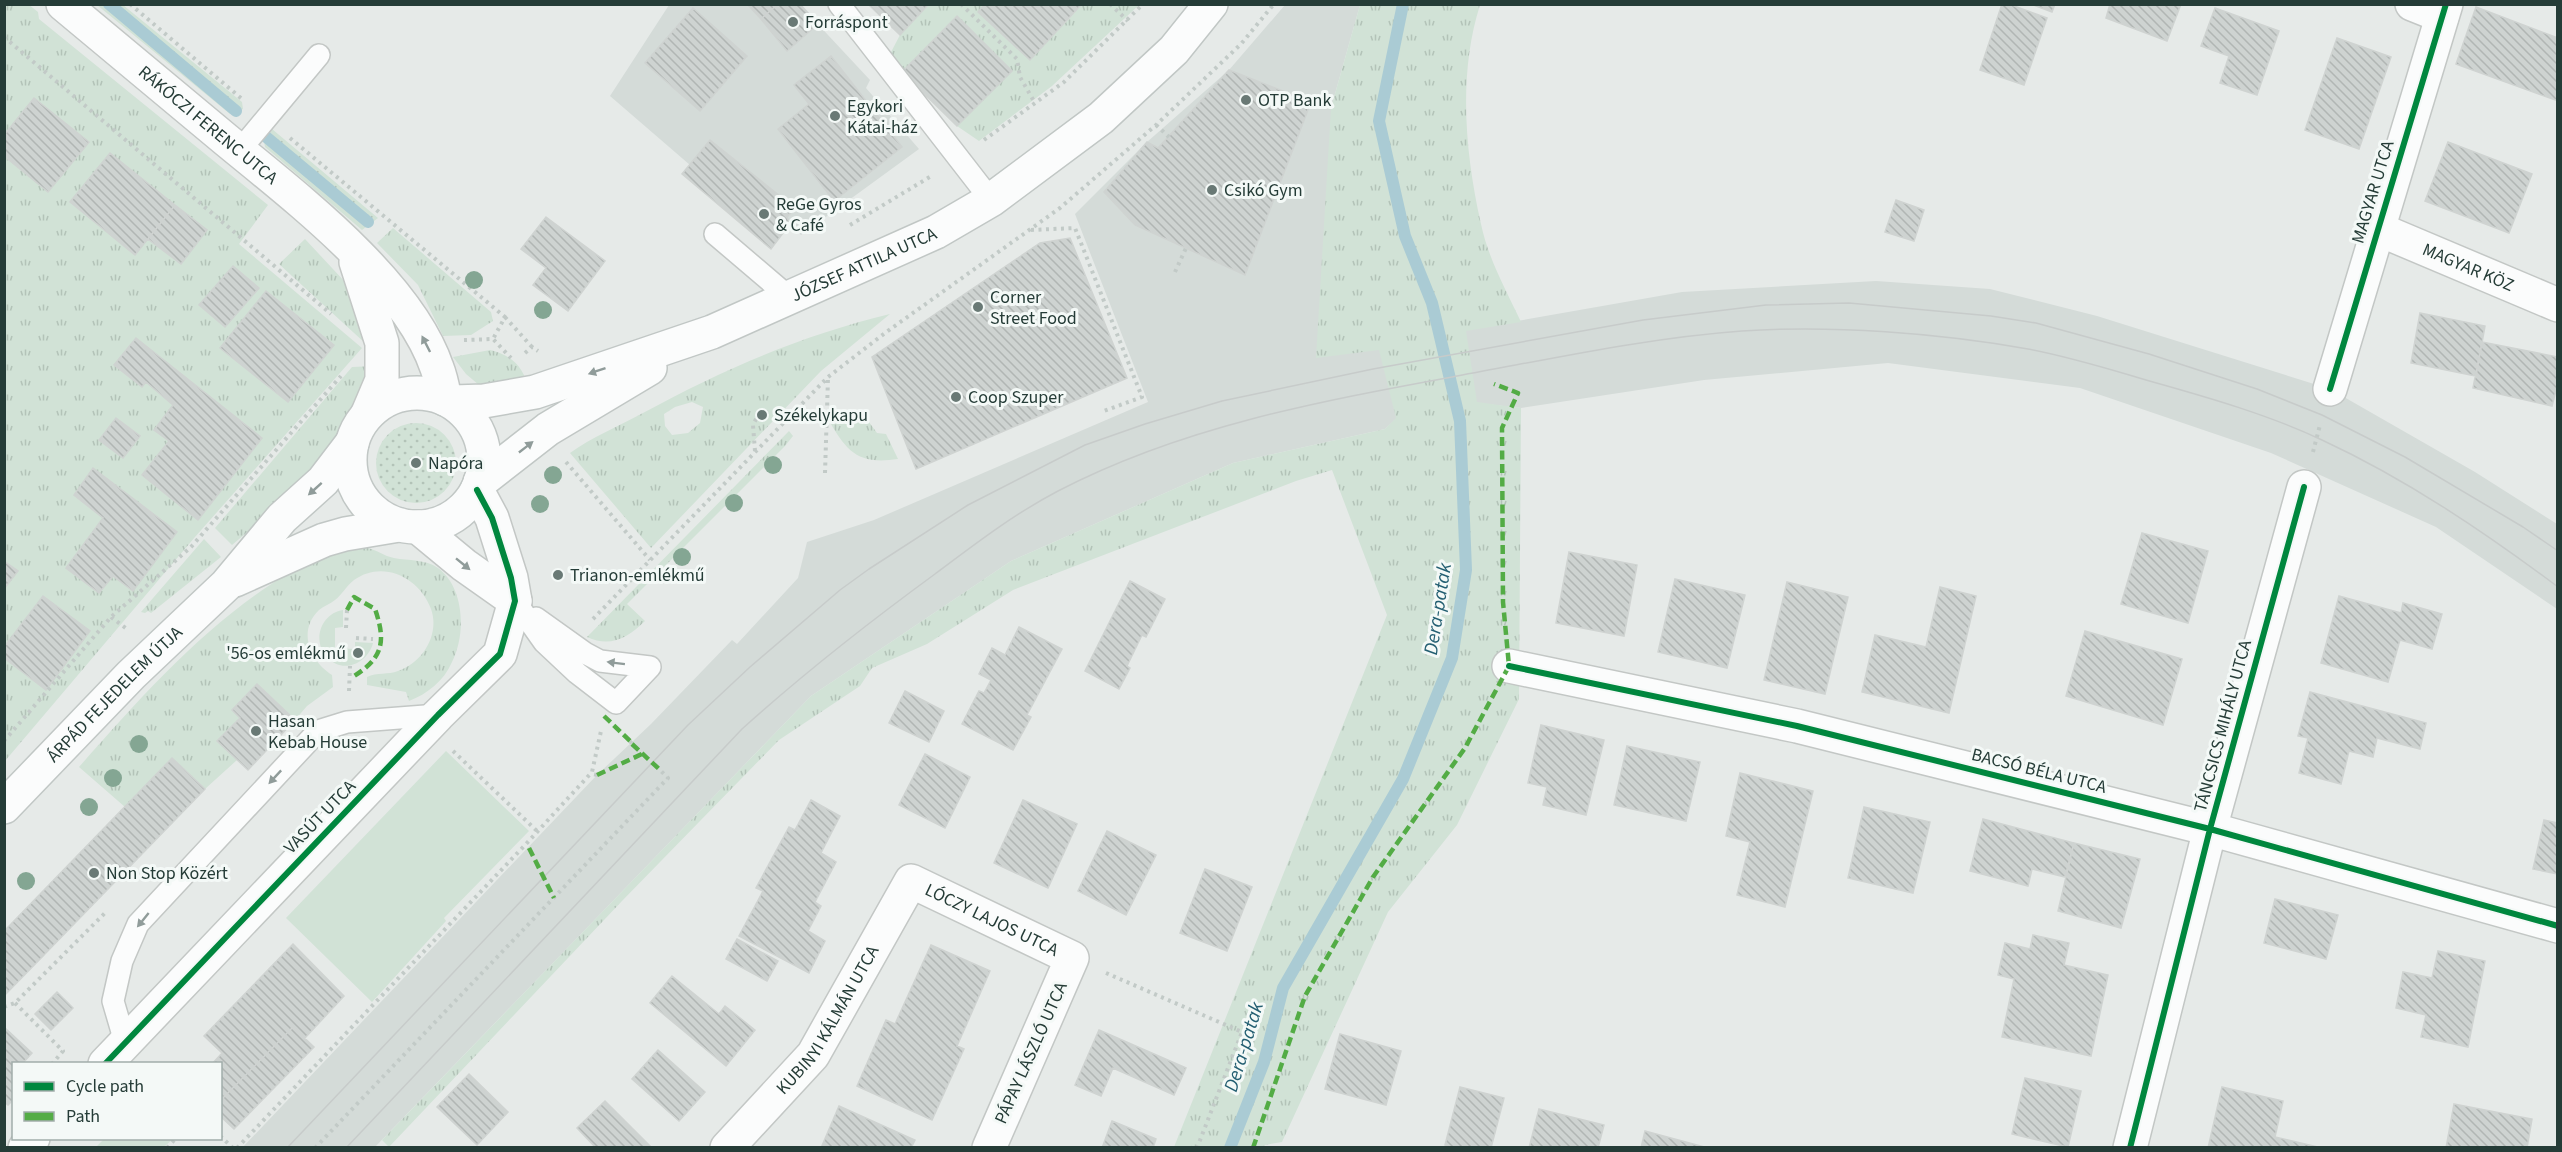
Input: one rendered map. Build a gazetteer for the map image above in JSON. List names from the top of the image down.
{
  "streets": {
    "street": [
      "RÁKÓCZI FERENC UTCA",
      "MAGYAR UTCA",
      "JÓZSEF ATTILA UTCA",
      "MAGYAR KÖZ",
      "ÁRPÁD FEJEDELEM ÚTJA",
      "TÁNCSICS MIHÁLY UTCA",
      "BACSÓ BÉLA UTCA",
      "VASÚT UTCA",
      "LÓCZY LAJOS UTCA",
      "KUBINYI KÁLMÁN UTCA",
      "PÁPAY LÁSZLÓ UTCA"
    ]
  },
  "crossings": [
    ["RÁKÓCZI FERENC UTCA", "JÓZSEF ATTILA UTCA"],
    ["RÁKÓCZI FERENC UTCA", "ÁRPÁD FEJEDELEM ÚTJA"],
    ["MAGYAR UTCA", "MAGYAR KÖZ"],
    ["JÓZSEF ATTILA UTCA", "ÁRPÁD FEJEDELEM ÚTJA"],
    ["TÁNCSICS MIHÁLY UTCA", "BACSÓ BÉLA UTCA"],
    ["LÓCZY LAJOS UTCA", "KUBINYI KÁLMÁN UTCA"],
    ["LÓCZY LAJOS UTCA", "PÁPAY LÁSZLÓ UTCA"]
  ],
  "water": ["Dera-patak"],
  "places": [
    "Forráspont",
    "OTP Bank",
    "Egykori Kátai-ház",
    "Csikó Gym",
    "ReGe Gyros & Café",
    "Corner Street Food",
    "Coop Szuper",
    "Székelykapu",
    "Napóra",
    "Trianon-emlékmű",
    "'56-os emlékmű",
    "Hasan Kebab House",
    "Non Stop Közért"
  ],
  "legend": ["Cycle path", "Path"]
}
